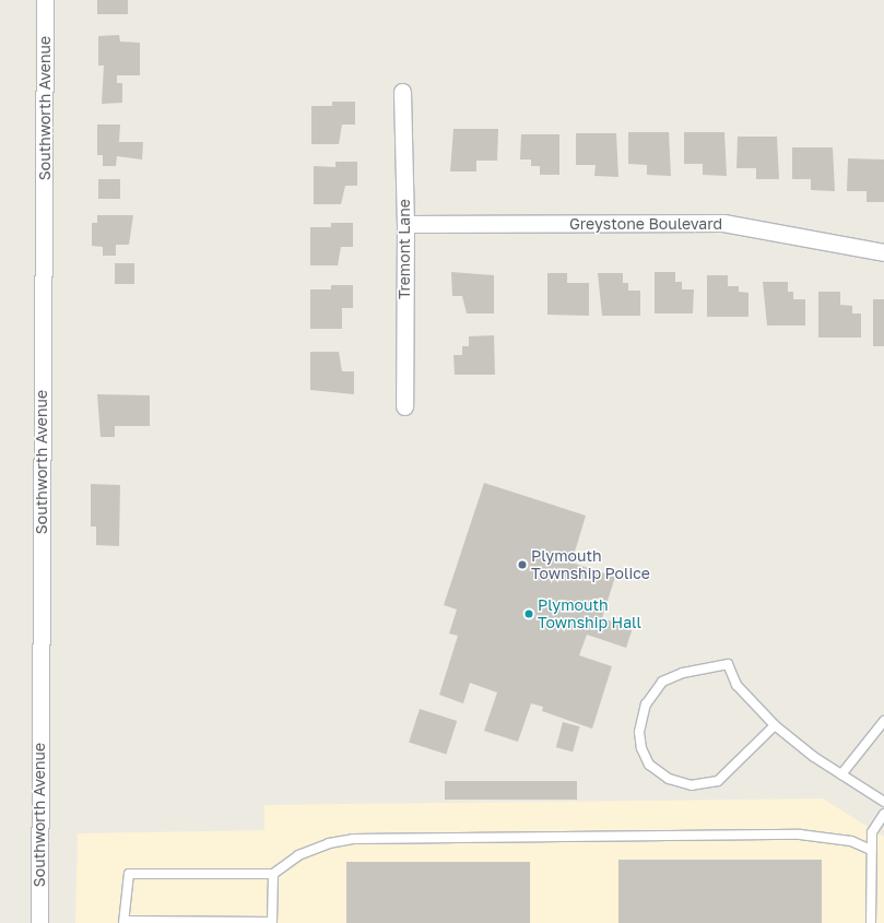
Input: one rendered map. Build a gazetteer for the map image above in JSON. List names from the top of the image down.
{
  "streets": {
    "street": ["Southworth Avenue", "Greystone Boulevard", "Tremont Lane"]
  },
  "crossings": [
    ["Greystone Boulevard", "Tremont Lane"]
  ],
  "places": ["Plymouth Township Police", "Plymouth Township Hall"]
}
